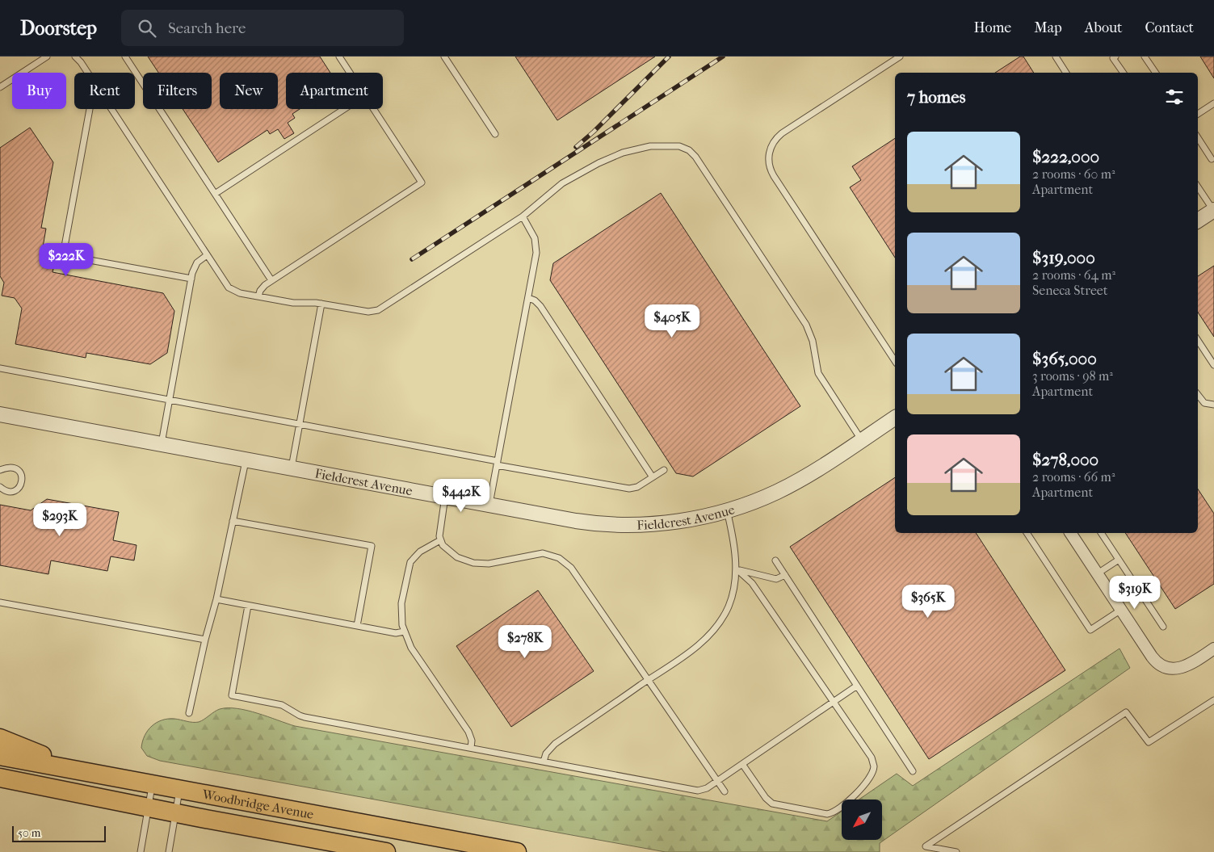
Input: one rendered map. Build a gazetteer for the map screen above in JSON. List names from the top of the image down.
{
  "streets": {
    "main road": ["Woodbridge Avenue"],
    "street": ["Fieldcrest Avenue"]
  },
  "scale_bar": "50 m",
  "north": "bottom left",
  "page": {
    "header": "Doorstep",
    "search": "Search here",
    "nav": [
      "Home",
      "Map",
      "About",
      "Contact"
    ],
    "chip": [
      "Buy",
      "Rent",
      "Filters",
      "New",
      "Apartment"
    ],
    "heading": "7 homes",
    "list": [
      {
        "name": "$222,000",
        "note": "2 rooms · 60 m² · Apartment"
      },
      {
        "name": "$319,000",
        "note": "2 rooms · 64 m² · Seneca Street"
      },
      {
        "name": "$365,000",
        "note": "3 rooms · 98 m² · Apartment"
      },
      {
        "name": "$278,000",
        "note": "2 rooms · 66 m² · Apartment"
      }
    ],
    "price": [
      "$222K",
      "$405K",
      "$442K",
      "$293K",
      "$319K",
      "$365K",
      "$278K"
    ],
    "scale": "50 m"
  }
}
